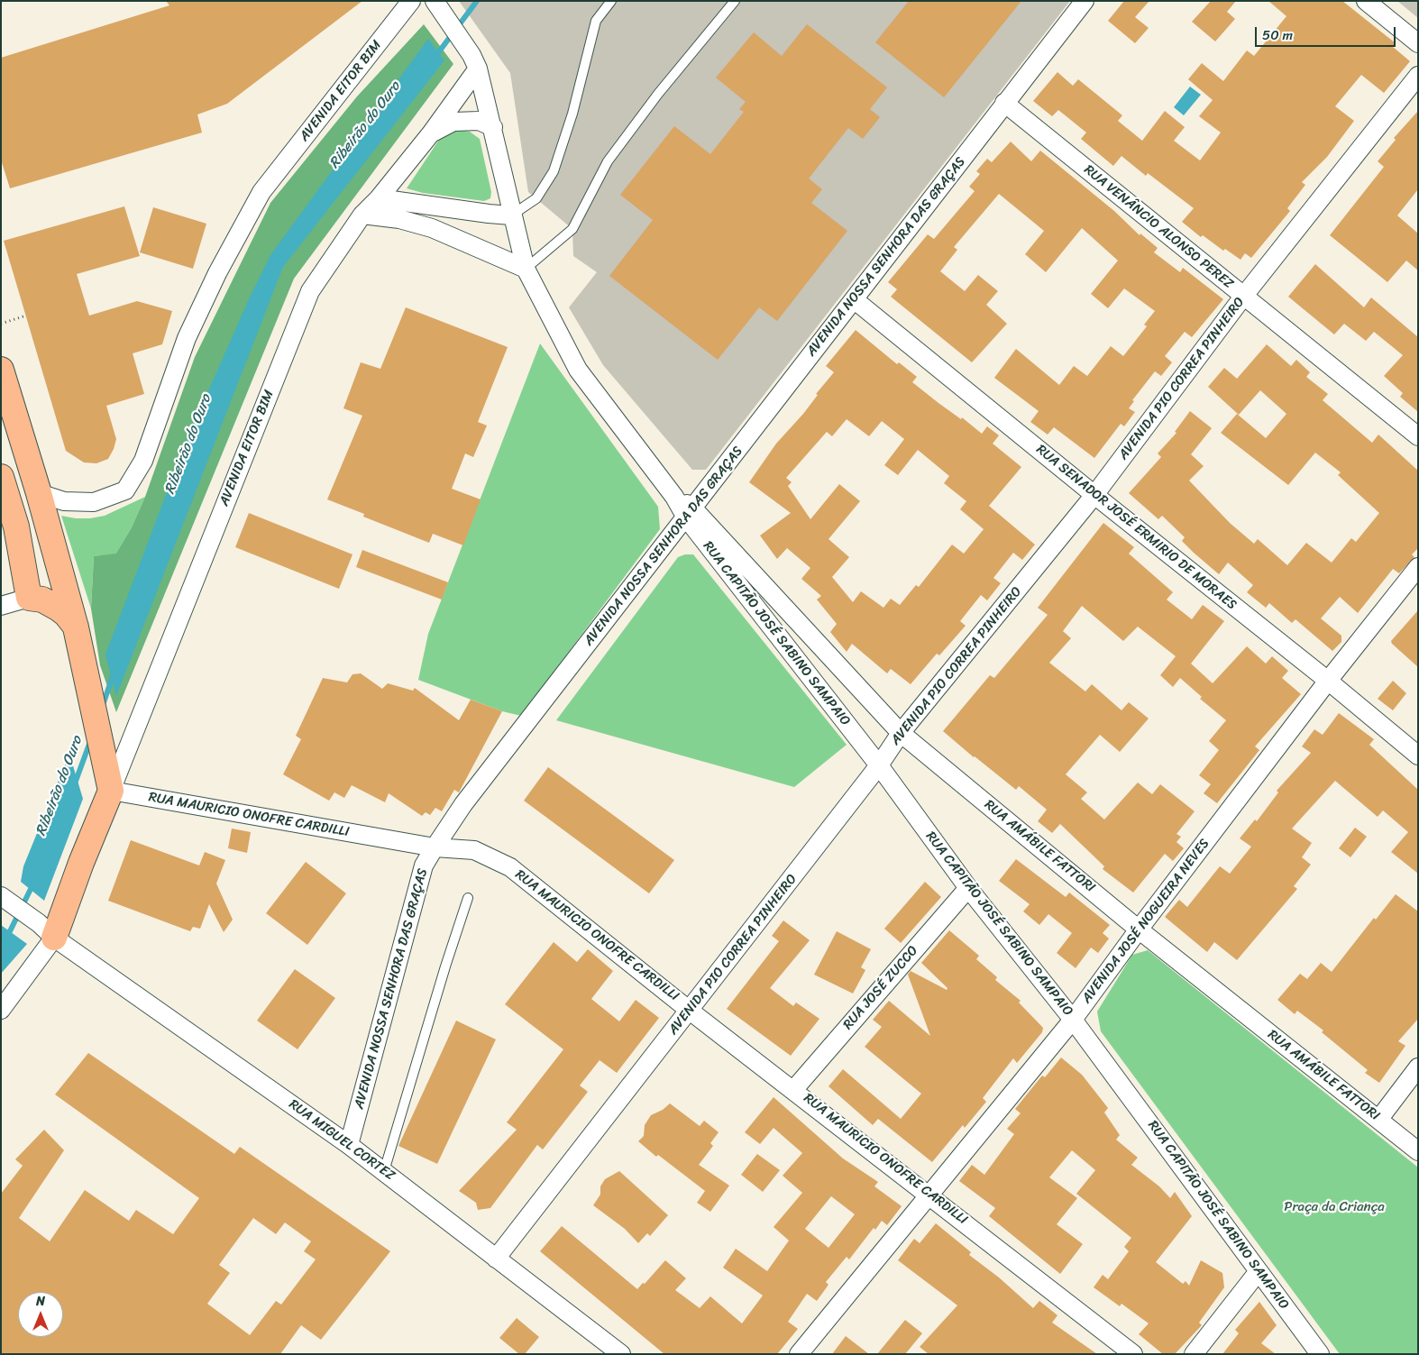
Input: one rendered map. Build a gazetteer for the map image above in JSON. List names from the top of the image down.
{
  "streets": {
    "street": [
      "AVENIDA EITOR BIM",
      "RUA VENÂNCIO ALONSO PEREZ",
      "AVENIDA NOSSA SENHORA DAS GRAÇAS",
      "AVENIDA PIO CORREA PINHEIRO",
      "RUA SENADOR JOSÉ ERMIRIO DE MORAES",
      "RUA CAPITÃO JOSÉ SABINO SAMPAIO",
      "RUA MAURICIO ONOFRE CARDILLI",
      "RUA AMÁBILE FATTORI",
      "AVENIDA JOSÉ NOGUEIRA NEVES",
      "RUA JOSÉ ZUCCO",
      "RUA MIGUEL CORTEZ"
    ]
  },
  "crossings": [
    ["AVENIDA EITOR BIM", "RUA CAPITÃO JOSÉ SABINO SAMPAIO"],
    ["AVENIDA EITOR BIM", "RUA MAURICIO ONOFRE CARDILLI"],
    ["RUA VENÂNCIO ALONSO PEREZ", "AVENIDA NOSSA SENHORA DAS GRAÇAS"],
    ["RUA VENÂNCIO ALONSO PEREZ", "AVENIDA PIO CORREA PINHEIRO"],
    ["AVENIDA NOSSA SENHORA DAS GRAÇAS", "RUA SENADOR JOSÉ ERMIRIO DE MORAES"],
    ["AVENIDA NOSSA SENHORA DAS GRAÇAS", "RUA CAPITÃO JOSÉ SABINO SAMPAIO"],
    ["AVENIDA NOSSA SENHORA DAS GRAÇAS", "RUA MAURICIO ONOFRE CARDILLI"],
    ["AVENIDA NOSSA SENHORA DAS GRAÇAS", "RUA AMÁBILE FATTORI"],
    ["AVENIDA NOSSA SENHORA DAS GRAÇAS", "RUA MIGUEL CORTEZ"],
    ["AVENIDA PIO CORREA PINHEIRO", "RUA SENADOR JOSÉ ERMIRIO DE MORAES"],
    ["AVENIDA PIO CORREA PINHEIRO", "RUA CAPITÃO JOSÉ SABINO SAMPAIO"],
    ["AVENIDA PIO CORREA PINHEIRO", "RUA MAURICIO ONOFRE CARDILLI"],
    ["AVENIDA PIO CORREA PINHEIRO", "RUA AMÁBILE FATTORI"],
    ["AVENIDA PIO CORREA PINHEIRO", "RUA MIGUEL CORTEZ"],
    ["RUA SENADOR JOSÉ ERMIRIO DE MORAES", "AVENIDA JOSÉ NOGUEIRA NEVES"],
    ["RUA CAPITÃO JOSÉ SABINO SAMPAIO", "RUA AMÁBILE FATTORI"],
    ["RUA CAPITÃO JOSÉ SABINO SAMPAIO", "AVENIDA JOSÉ NOGUEIRA NEVES"],
    ["RUA CAPITÃO JOSÉ SABINO SAMPAIO", "RUA JOSÉ ZUCCO"],
    ["RUA MAURICIO ONOFRE CARDILLI", "AVENIDA JOSÉ NOGUEIRA NEVES"],
    ["RUA MAURICIO ONOFRE CARDILLI", "RUA JOSÉ ZUCCO"],
    ["RUA AMÁBILE FATTORI", "AVENIDA JOSÉ NOGUEIRA NEVES"]
  ],
  "water": ["Ribeirão do Ouro"],
  "parks": ["Praça da Criança"],
  "scale_bar": "50 m",
  "north": "top"
}
